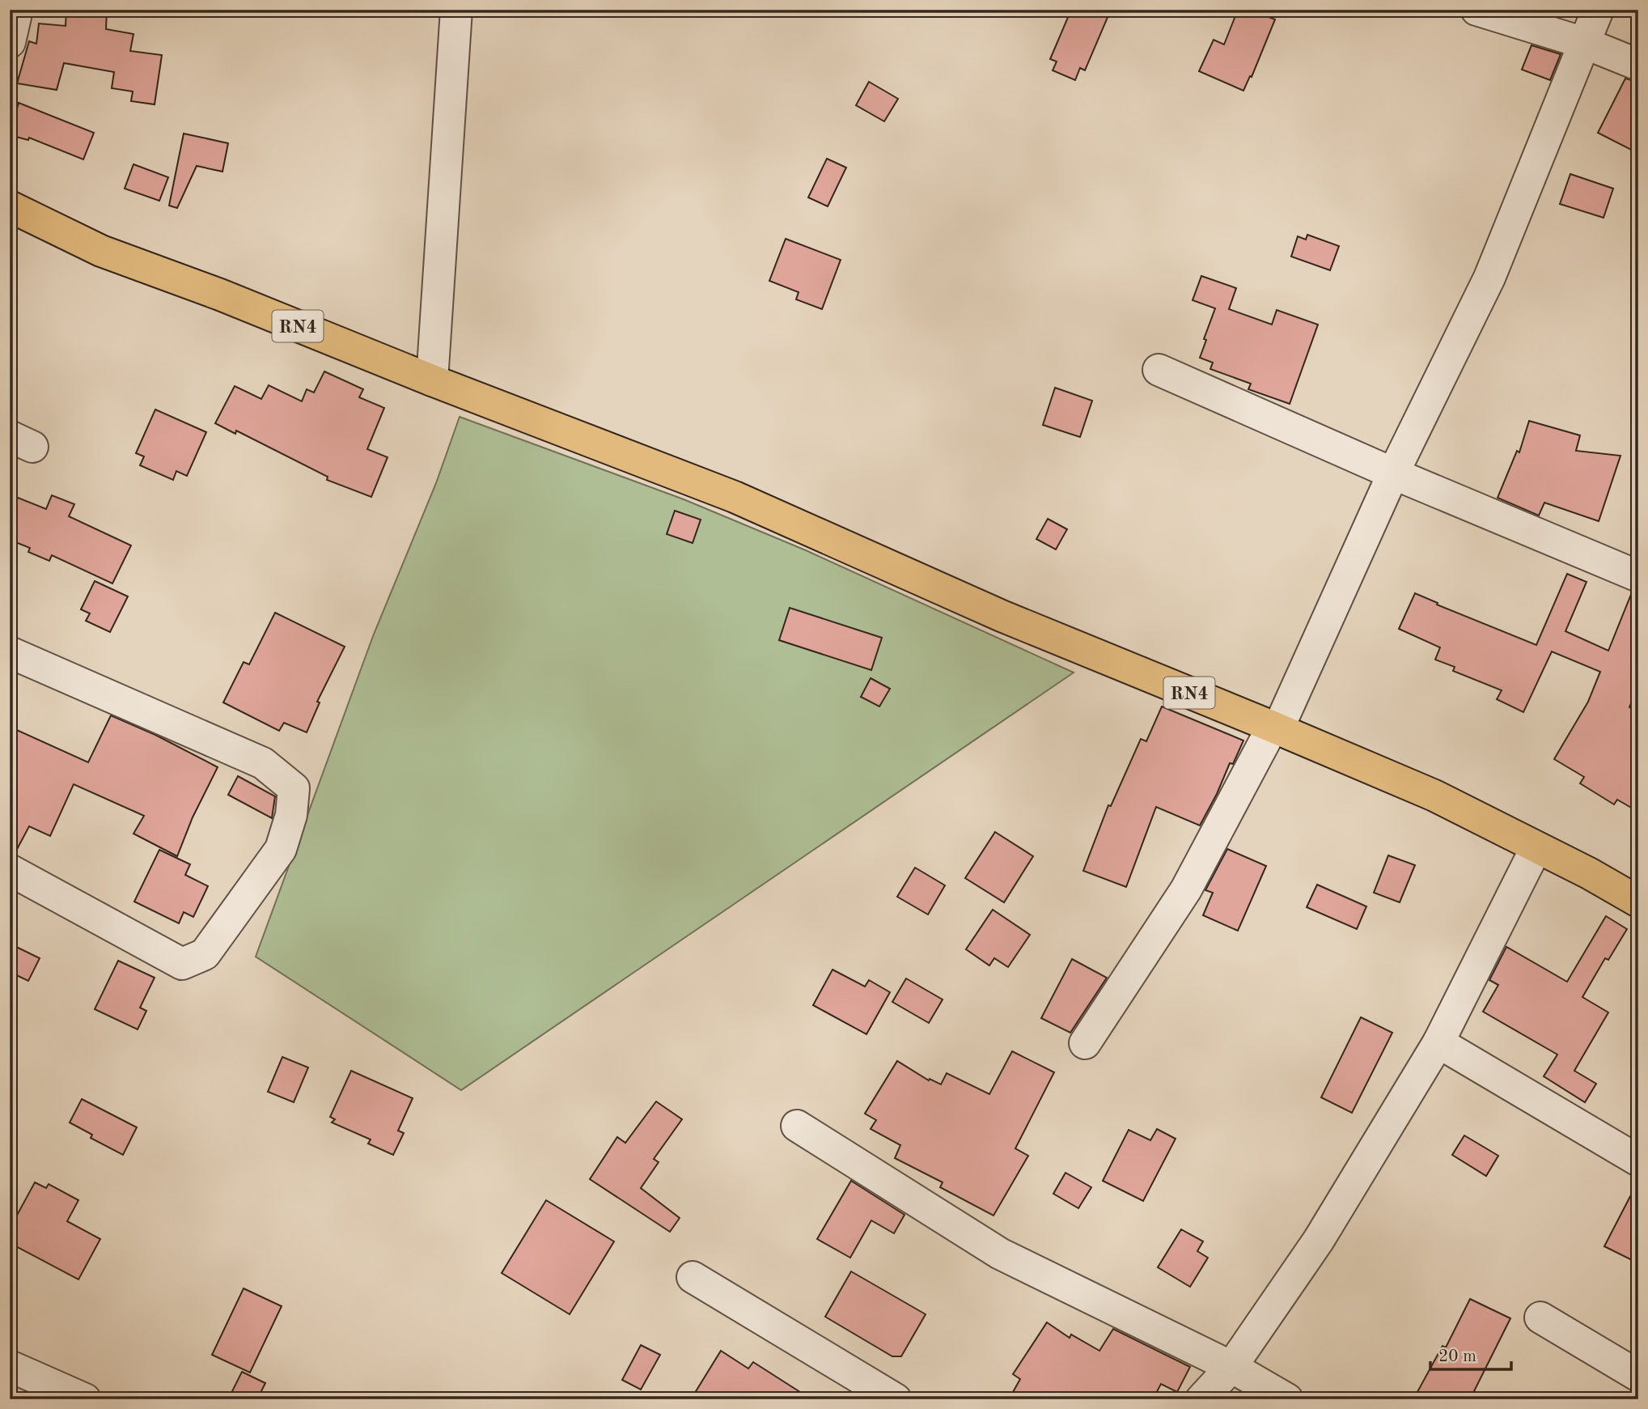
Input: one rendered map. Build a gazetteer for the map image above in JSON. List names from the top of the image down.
{
  "streets": {
    "highway": ["RN4"]
  },
  "scale_bar": "20 m"
}
